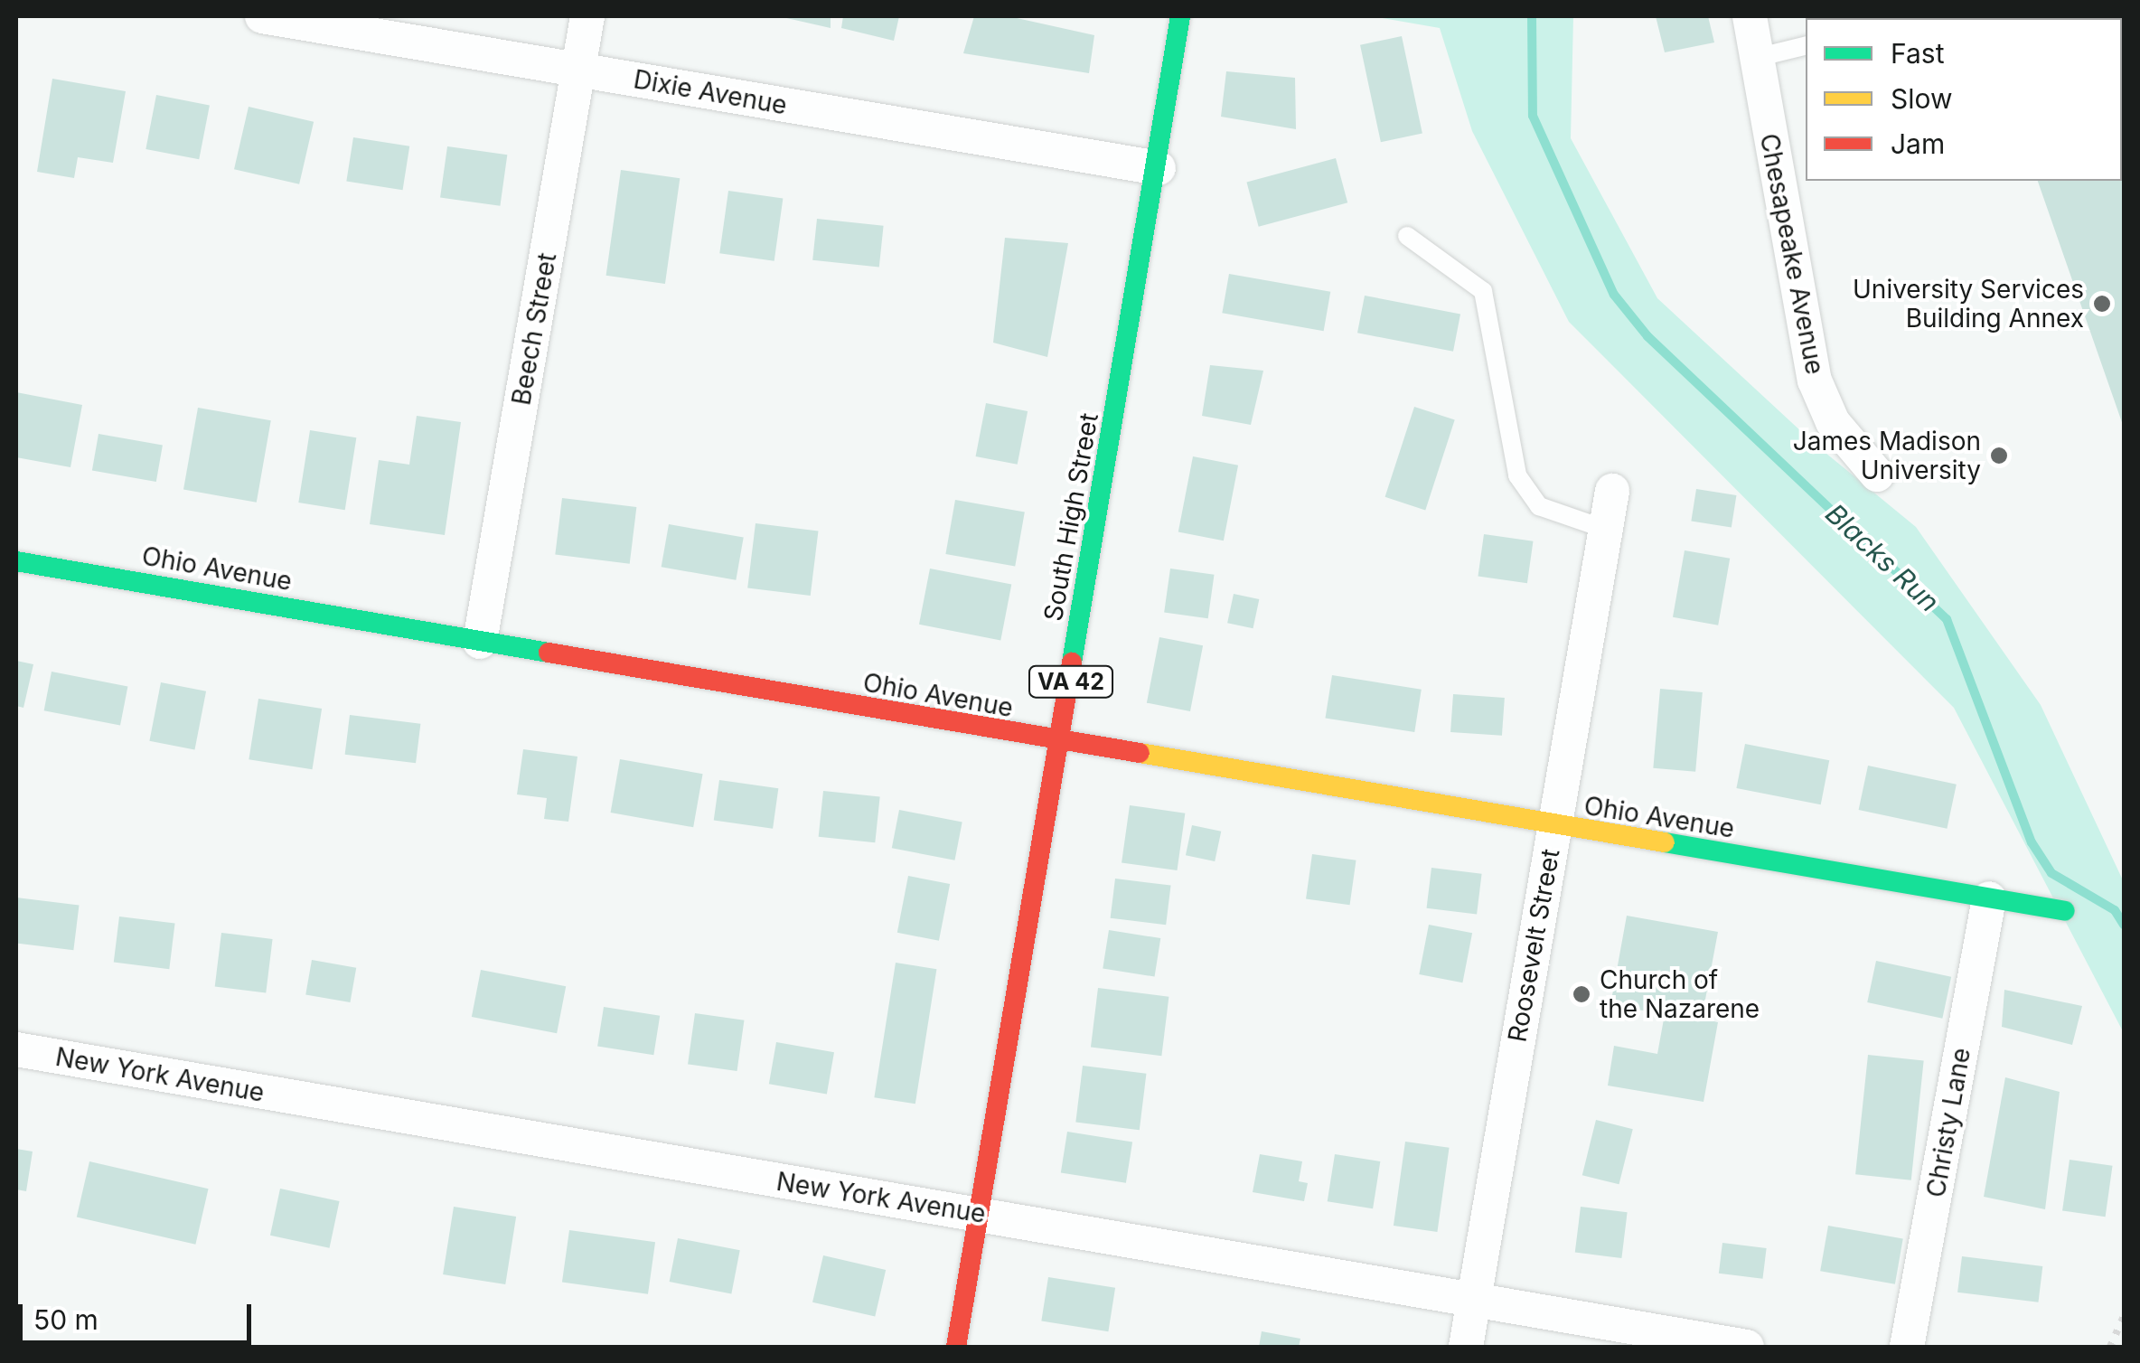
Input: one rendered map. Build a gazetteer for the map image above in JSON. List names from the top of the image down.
{
  "streets": {
    "street": [
      "Dixie Avenue",
      "Chesapeake Avenue",
      "Beech Street",
      "South High Street",
      "Ohio Avenue",
      "VA 42",
      "Roosevelt Street",
      "New York Avenue",
      "Christy Lane"
    ]
  },
  "crossings": [
    ["Dixie Avenue", "Beech Street"],
    ["Dixie Avenue", "South High Street"],
    ["Beech Street", "Ohio Avenue"],
    ["South High Street", "Ohio Avenue"],
    ["South High Street", "New York Avenue"],
    ["Ohio Avenue", "Roosevelt Street"],
    ["Ohio Avenue", "Christy Lane"],
    ["Roosevelt Street", "New York Avenue"]
  ],
  "water": ["Blacks Run"],
  "places": ["University Services Building Annex", "James Madison University", "Church of the Nazarene"],
  "legend": ["Fast", "Slow", "Jam"],
  "scale_bar": "50 m"
}
